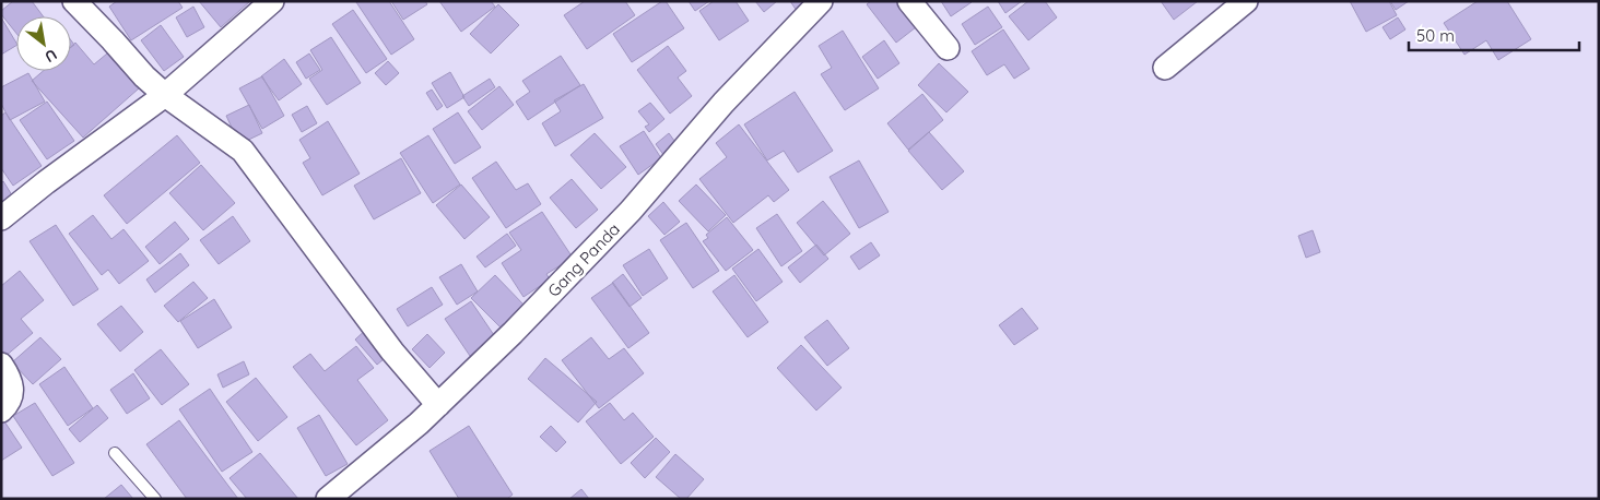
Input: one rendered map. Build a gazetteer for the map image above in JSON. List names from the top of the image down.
{
  "streets": {
    "street": ["Gang Panda"]
  },
  "scale_bar": "50 m",
  "north": "bottom right"
}
